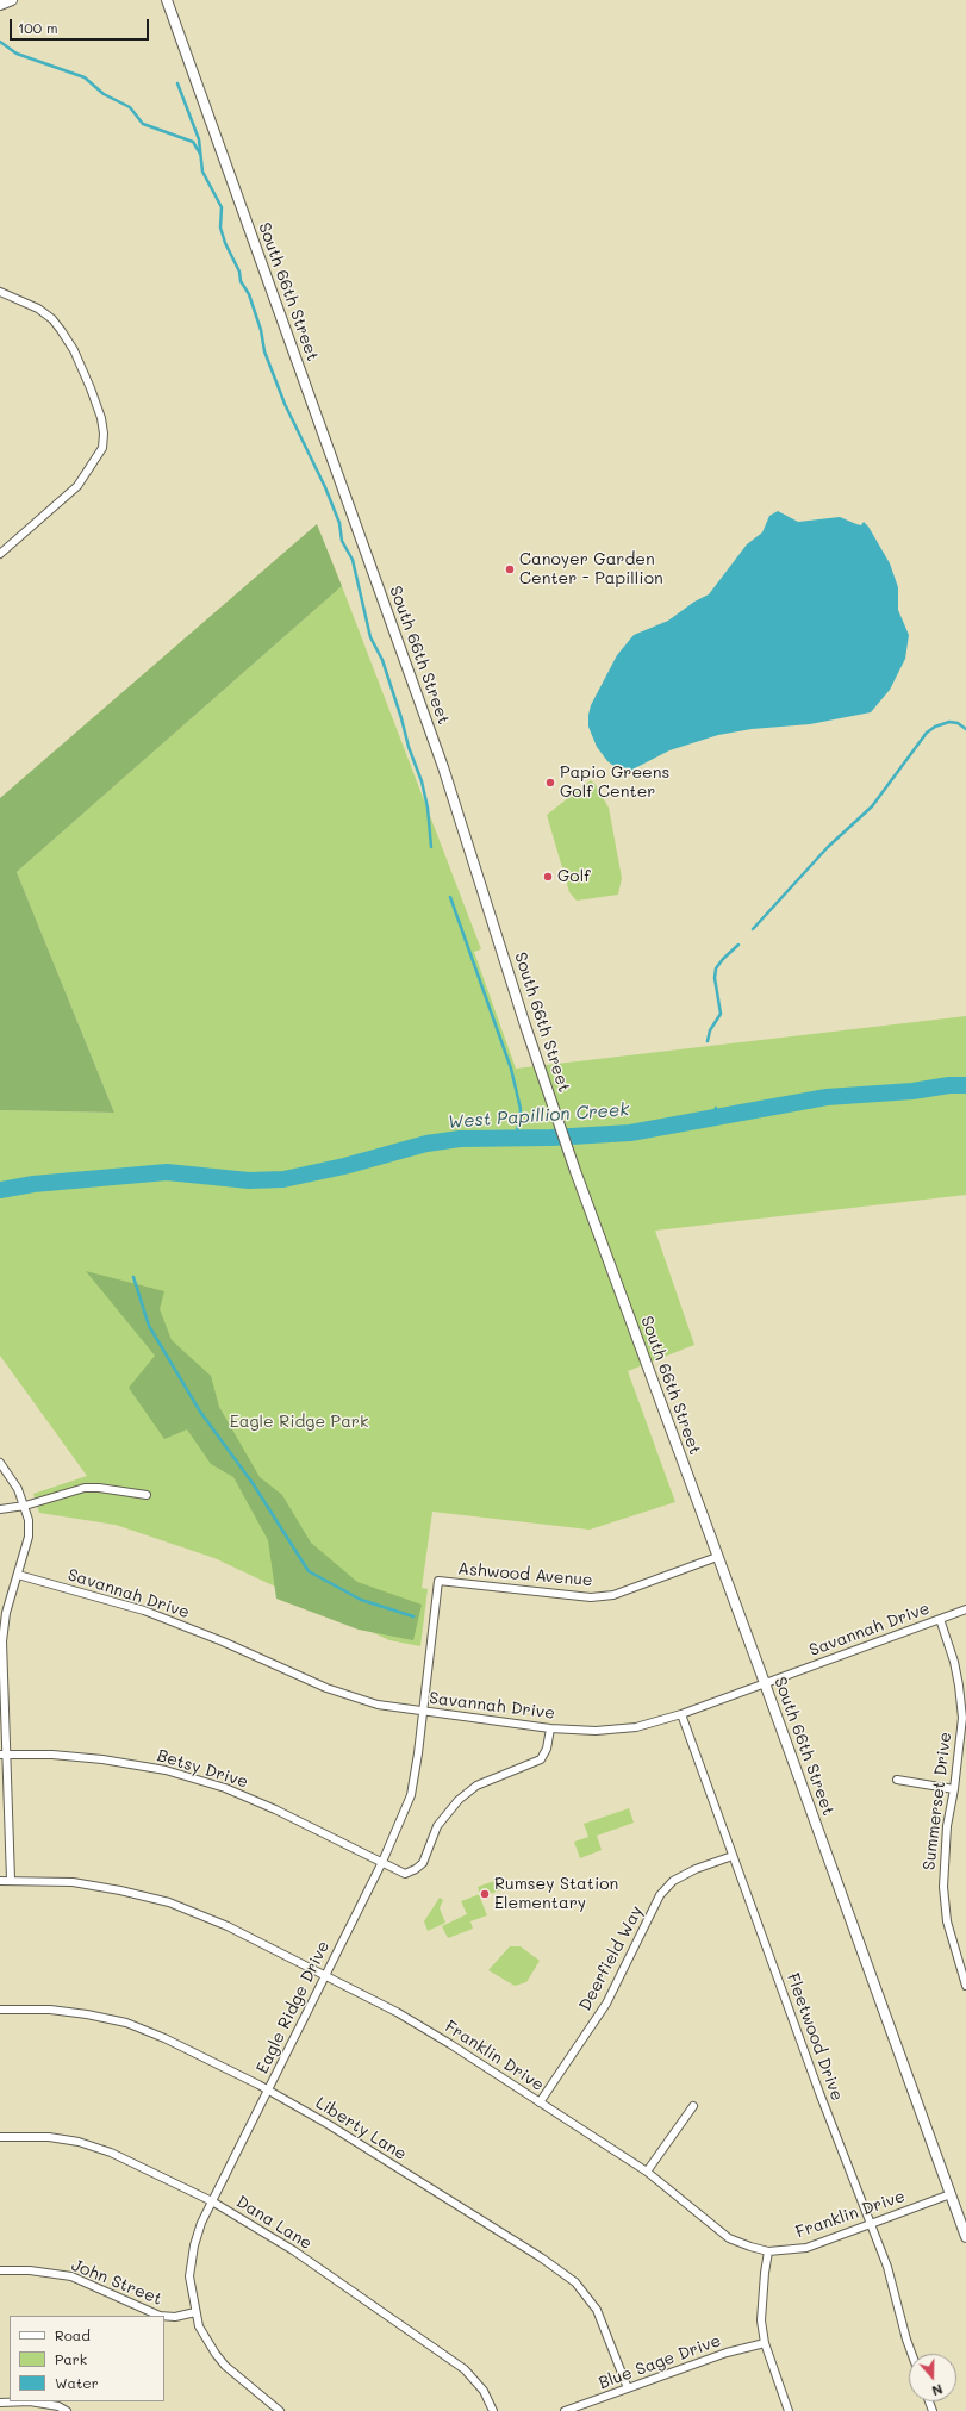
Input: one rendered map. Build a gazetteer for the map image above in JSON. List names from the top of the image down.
{
  "streets": {
    "street": [
      "South 66th Street",
      "Ashwood Avenue",
      "Savannah Drive",
      "Betsy Drive",
      "Summerset Drive",
      "Deerfield Way",
      "Eagle Ridge Drive",
      "Fleetwood Drive",
      "Franklin Drive",
      "Liberty Lane",
      "Dana Lane",
      "John Street",
      "Blue Sage Drive"
    ]
  },
  "crossings": [
    ["South 66th Street", "Ashwood Avenue"],
    ["South 66th Street", "Savannah Drive"],
    ["South 66th Street", "Franklin Drive"],
    ["Ashwood Avenue", "Eagle Ridge Drive"],
    ["Savannah Drive", "Betsy Drive"],
    ["Savannah Drive", "Summerset Drive"],
    ["Savannah Drive", "Eagle Ridge Drive"],
    ["Savannah Drive", "Fleetwood Drive"],
    ["Betsy Drive", "Eagle Ridge Drive"],
    ["Deerfield Way", "Fleetwood Drive"],
    ["Deerfield Way", "Franklin Drive"],
    ["Eagle Ridge Drive", "Franklin Drive"],
    ["Eagle Ridge Drive", "Liberty Lane"],
    ["Eagle Ridge Drive", "Dana Lane"],
    ["Eagle Ridge Drive", "John Street"],
    ["Fleetwood Drive", "Franklin Drive"],
    ["Liberty Lane", "Blue Sage Drive"]
  ],
  "water": ["West Papillion Creek"],
  "parks": ["Eagle Ridge Park"],
  "places": [
    "Canoyer Garden Center - Papillion",
    "Papio Greens Golf Center",
    "Golf",
    "Rumsey Station Elementary"
  ],
  "legend": ["Road", "Park", "Water"],
  "scale_bar": "100 m",
  "north": "bottom"
}
